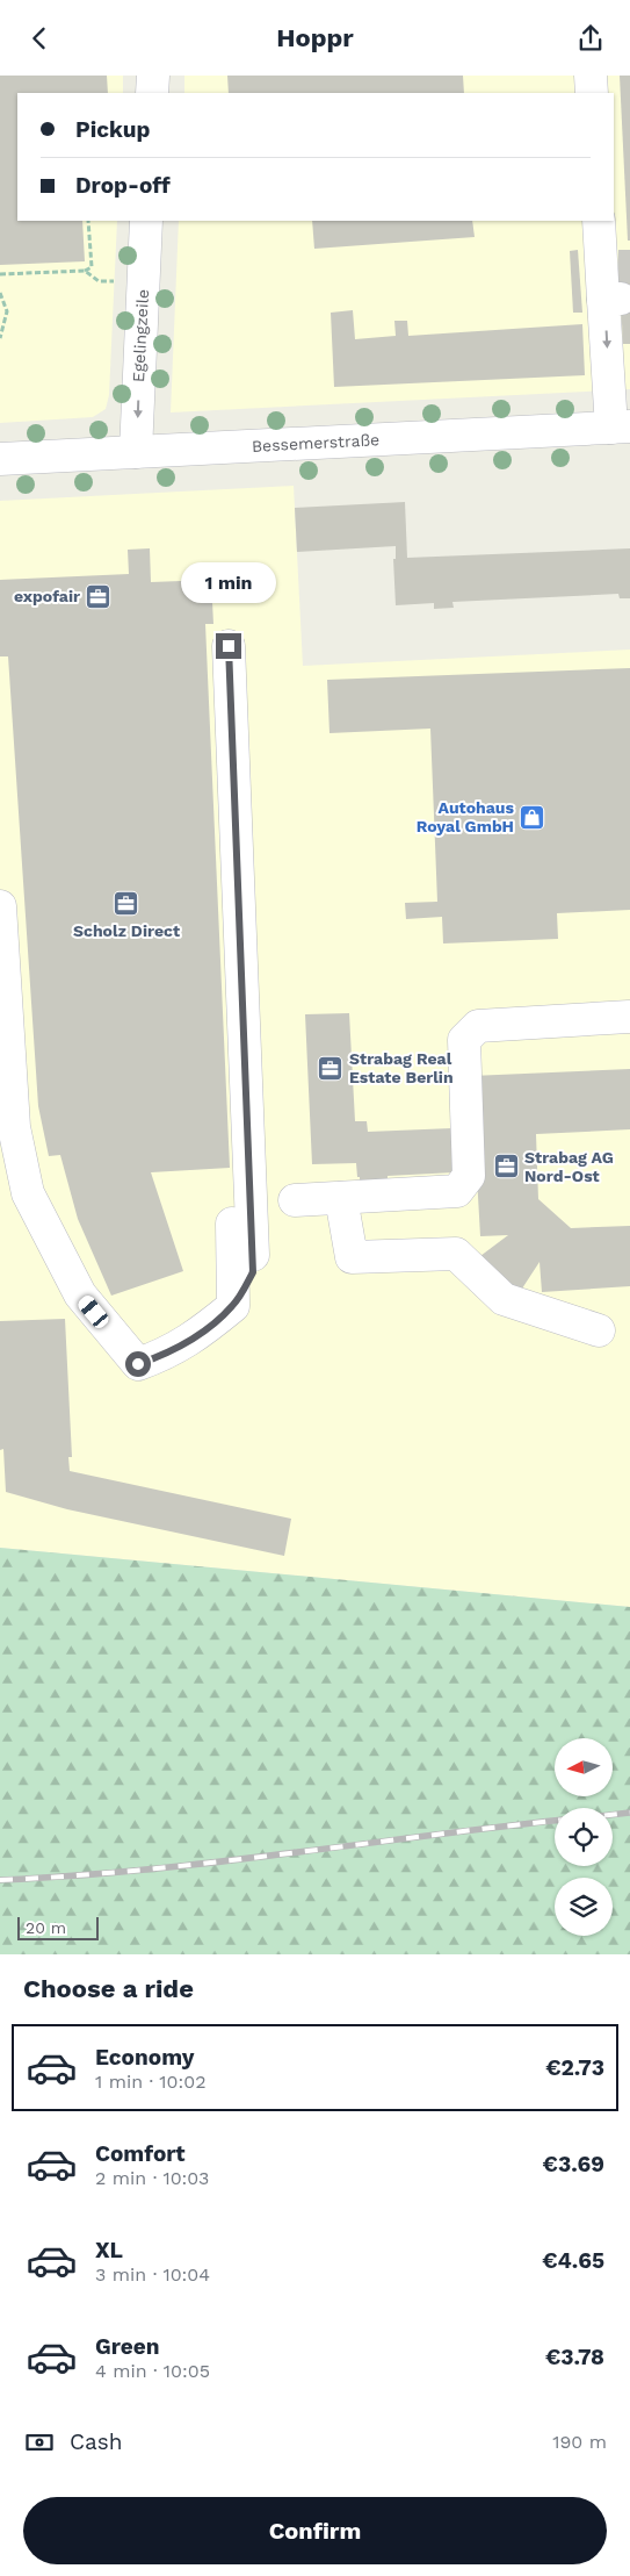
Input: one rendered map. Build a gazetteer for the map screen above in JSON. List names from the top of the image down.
{
  "streets": {
    "street": ["Egelingzeile", "Bessemerstraße"]
  },
  "crossings": [
    ["Egelingzeile", "Bessemerstraße"]
  ],
  "one_way": ["Egelingzeile"],
  "places": {
    "office": [
      "expofair",
      "Scholz Direct",
      "Strabag Real Estate Berlin",
      "Strabag AG Nord-Ost"
    ],
    "shop": ["Autohaus Royal GmbH"]
  },
  "scale_bar": "20 m",
  "north": "left",
  "page": {
    "header": "Hoppr",
    "banner": ["Pickup", "Drop-off"],
    "bubble": "1 min",
    "scale": "20 m",
    "heading": "Choose a ride",
    "list": [
      {
        "name": "Economy",
        "note": "1 min · 10:02",
        "value": "€2.73"
      },
      {
        "name": "Comfort",
        "note": "2 min · 10:03",
        "value": "€3.69"
      },
      {
        "name": "XL",
        "note": "3 min · 10:04",
        "value": "€4.65"
      },
      {
        "name": "Green",
        "note": "4 min · 10:05",
        "value": "€3.78"
      }
    ],
    "pay": ["Cash", "190 m"],
    "buttons": "Confirm"
  }
}
